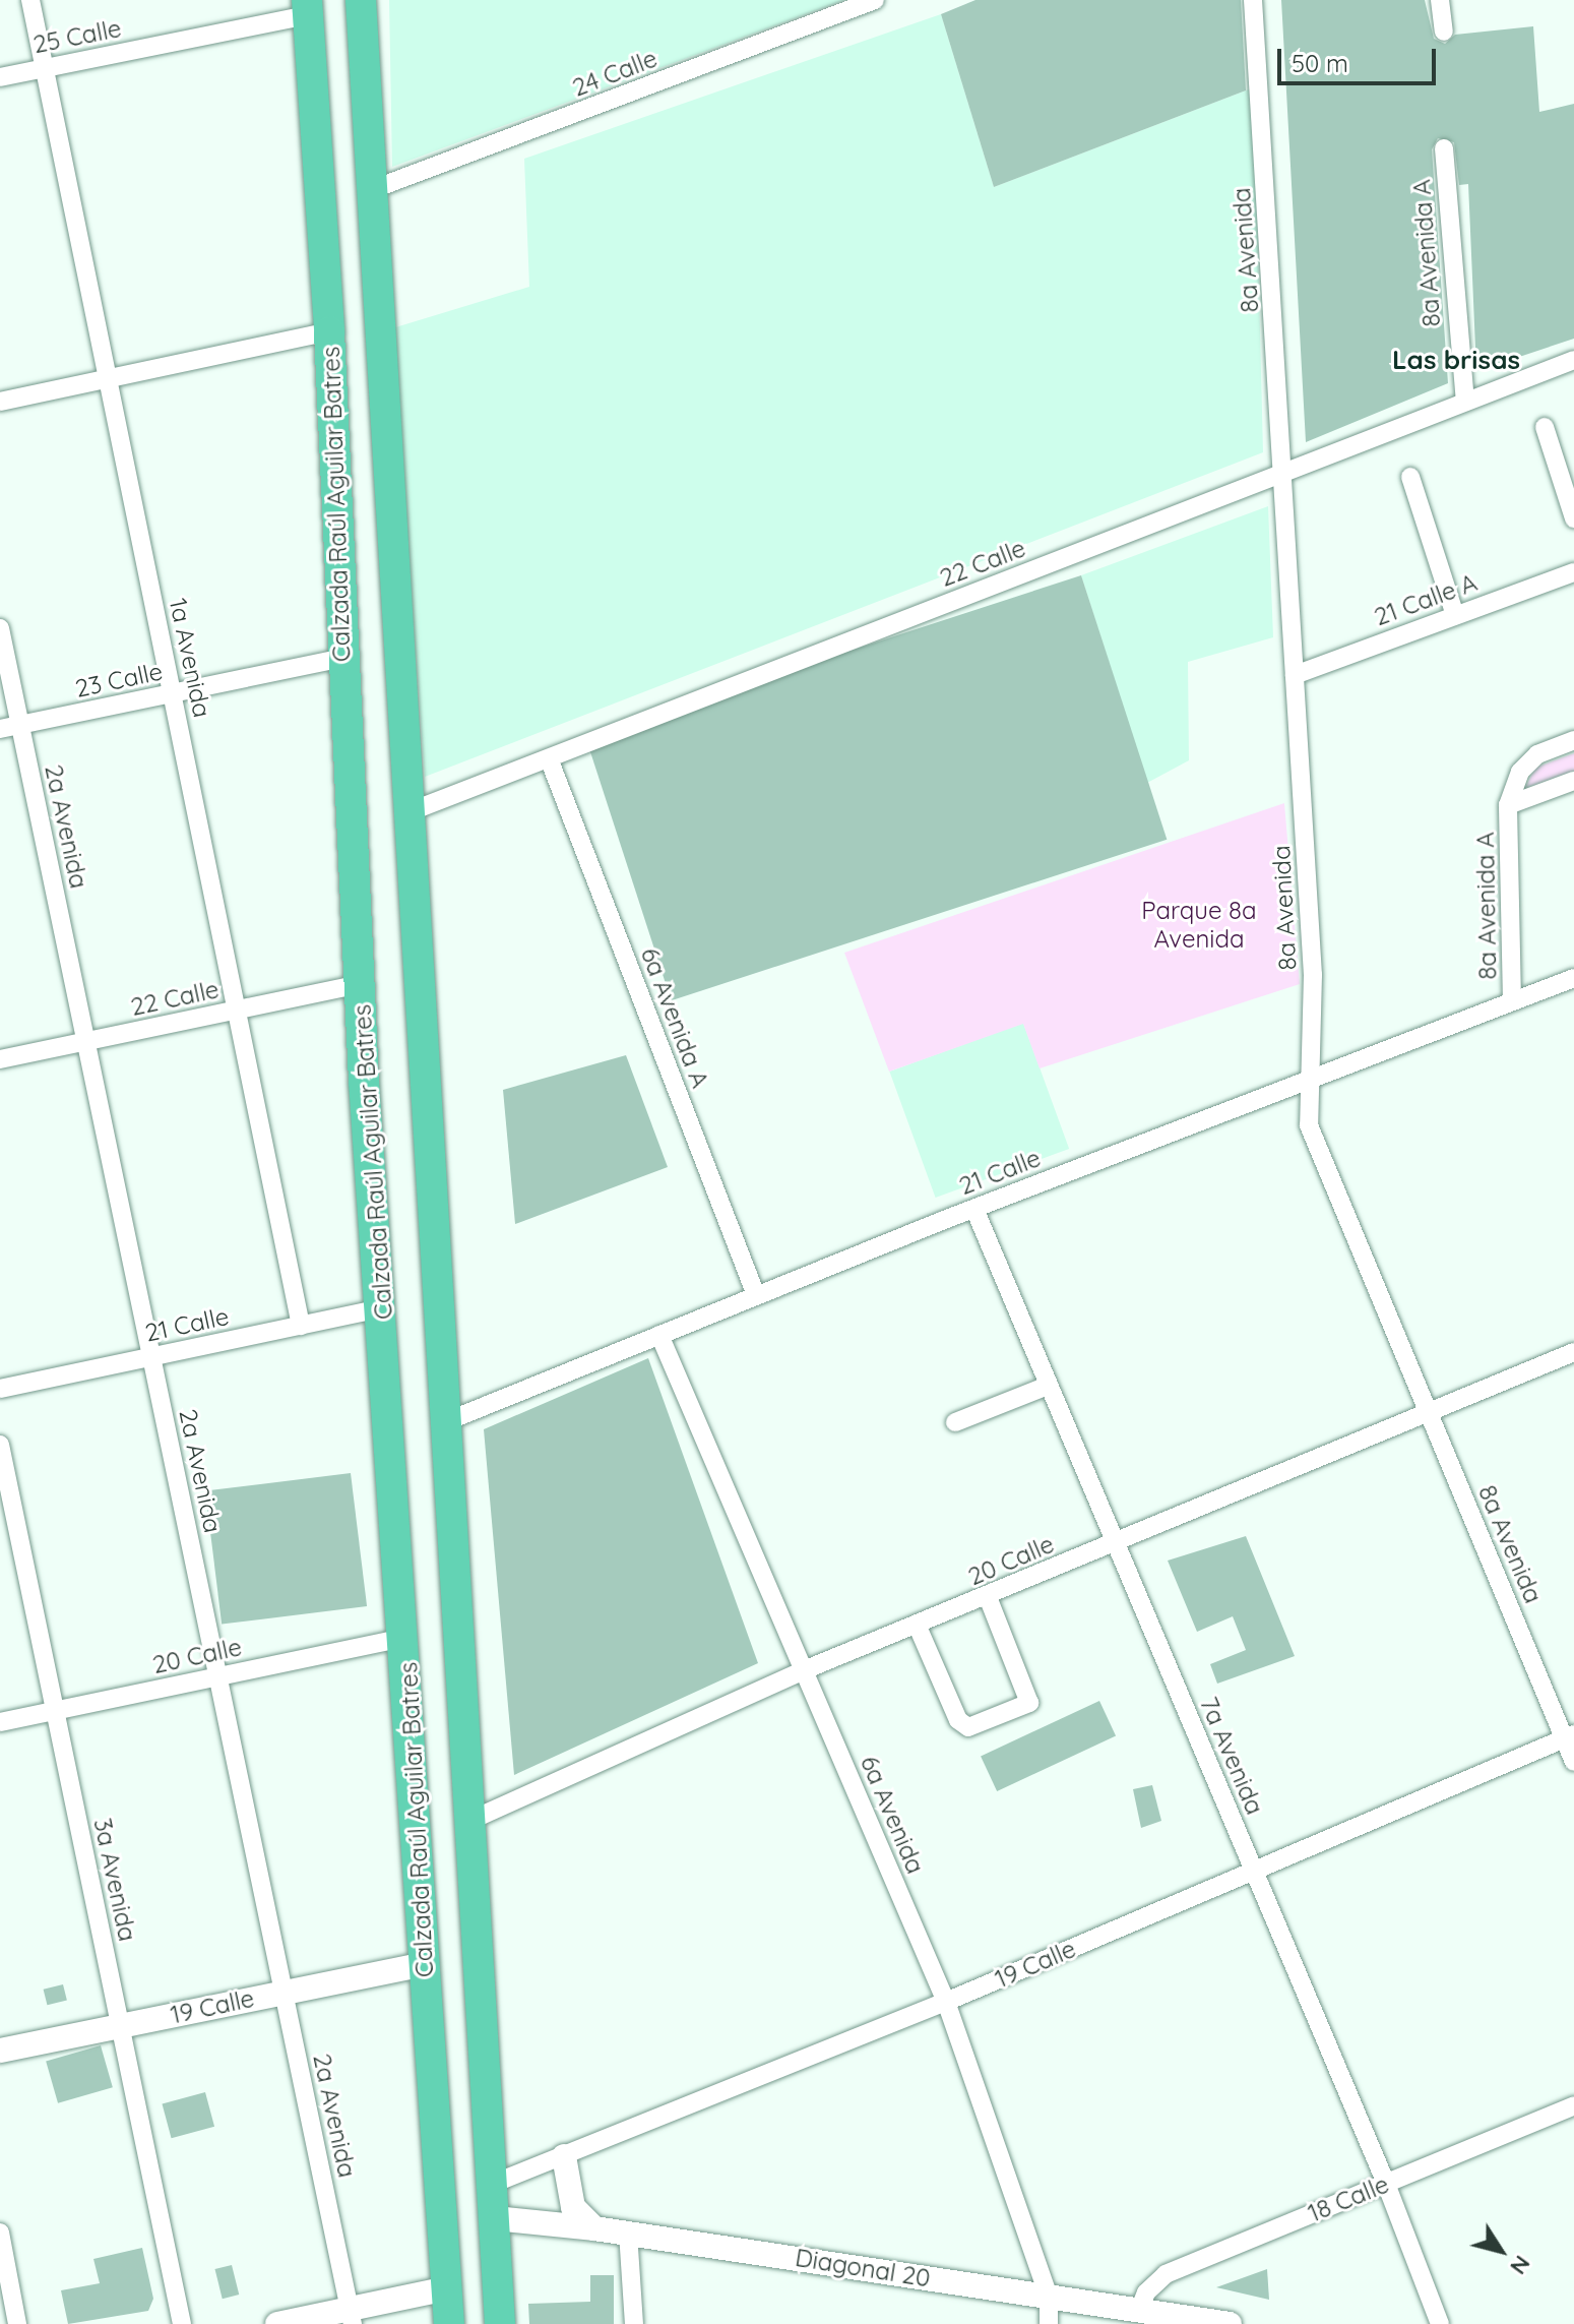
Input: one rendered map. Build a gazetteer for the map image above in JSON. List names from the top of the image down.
{
  "streets": {
    "highway": ["Calzada Raúl Aguilar Batres"],
    "street": [
      "25 Calle",
      "24 Calle",
      "8a Avenida",
      "8a Avenida A",
      "22 Calle",
      "21 Calle A",
      "1a Avenida",
      "23 Calle",
      "2a Avenida",
      "6a Avenida A",
      "21 Calle",
      "20 Calle",
      "7a Avenida",
      "6a Avenida",
      "3a Avenida",
      "19 Calle",
      "18 Calle",
      "Diagonal 20"
    ]
  },
  "crossings": [
    ["25 Calle", "Calzada Raúl Aguilar Batres"],
    ["25 Calle", "1a Avenida"],
    ["24 Calle", "Calzada Raúl Aguilar Batres"],
    ["8a Avenida", "22 Calle"],
    ["8a Avenida", "21 Calle A"],
    ["8a Avenida", "21 Calle"],
    ["8a Avenida", "20 Calle"],
    ["8a Avenida", "19 Calle"],
    ["8a Avenida A", "22 Calle"],
    ["8a Avenida A", "21 Calle"],
    ["Calzada Raúl Aguilar Batres", "22 Calle"],
    ["Calzada Raúl Aguilar Batres", "23 Calle"],
    ["Calzada Raúl Aguilar Batres", "21 Calle"],
    ["Calzada Raúl Aguilar Batres", "20 Calle"],
    ["Calzada Raúl Aguilar Batres", "19 Calle"],
    ["Calzada Raúl Aguilar Batres", "Diagonal 20"],
    ["22 Calle", "1a Avenida"],
    ["22 Calle", "2a Avenida"],
    ["22 Calle", "6a Avenida A"],
    ["1a Avenida", "23 Calle"],
    ["1a Avenida", "21 Calle"],
    ["23 Calle", "2a Avenida"],
    ["2a Avenida", "21 Calle"],
    ["2a Avenida", "20 Calle"],
    ["2a Avenida", "19 Calle"],
    ["6a Avenida A", "21 Calle"],
    ["21 Calle", "7a Avenida"],
    ["21 Calle", "6a Avenida"],
    ["20 Calle", "7a Avenida"],
    ["20 Calle", "6a Avenida"],
    ["20 Calle", "3a Avenida"],
    ["7a Avenida", "19 Calle"],
    ["7a Avenida", "18 Calle"],
    ["6a Avenida", "19 Calle"],
    ["6a Avenida", "Diagonal 20"],
    ["3a Avenida", "19 Calle"],
    ["18 Calle", "Diagonal 20"]
  ],
  "districts": ["Las brisas"],
  "parks": ["Parque 8a Avenida"],
  "scale_bar": "50 m",
  "north": "bottom right"
}
